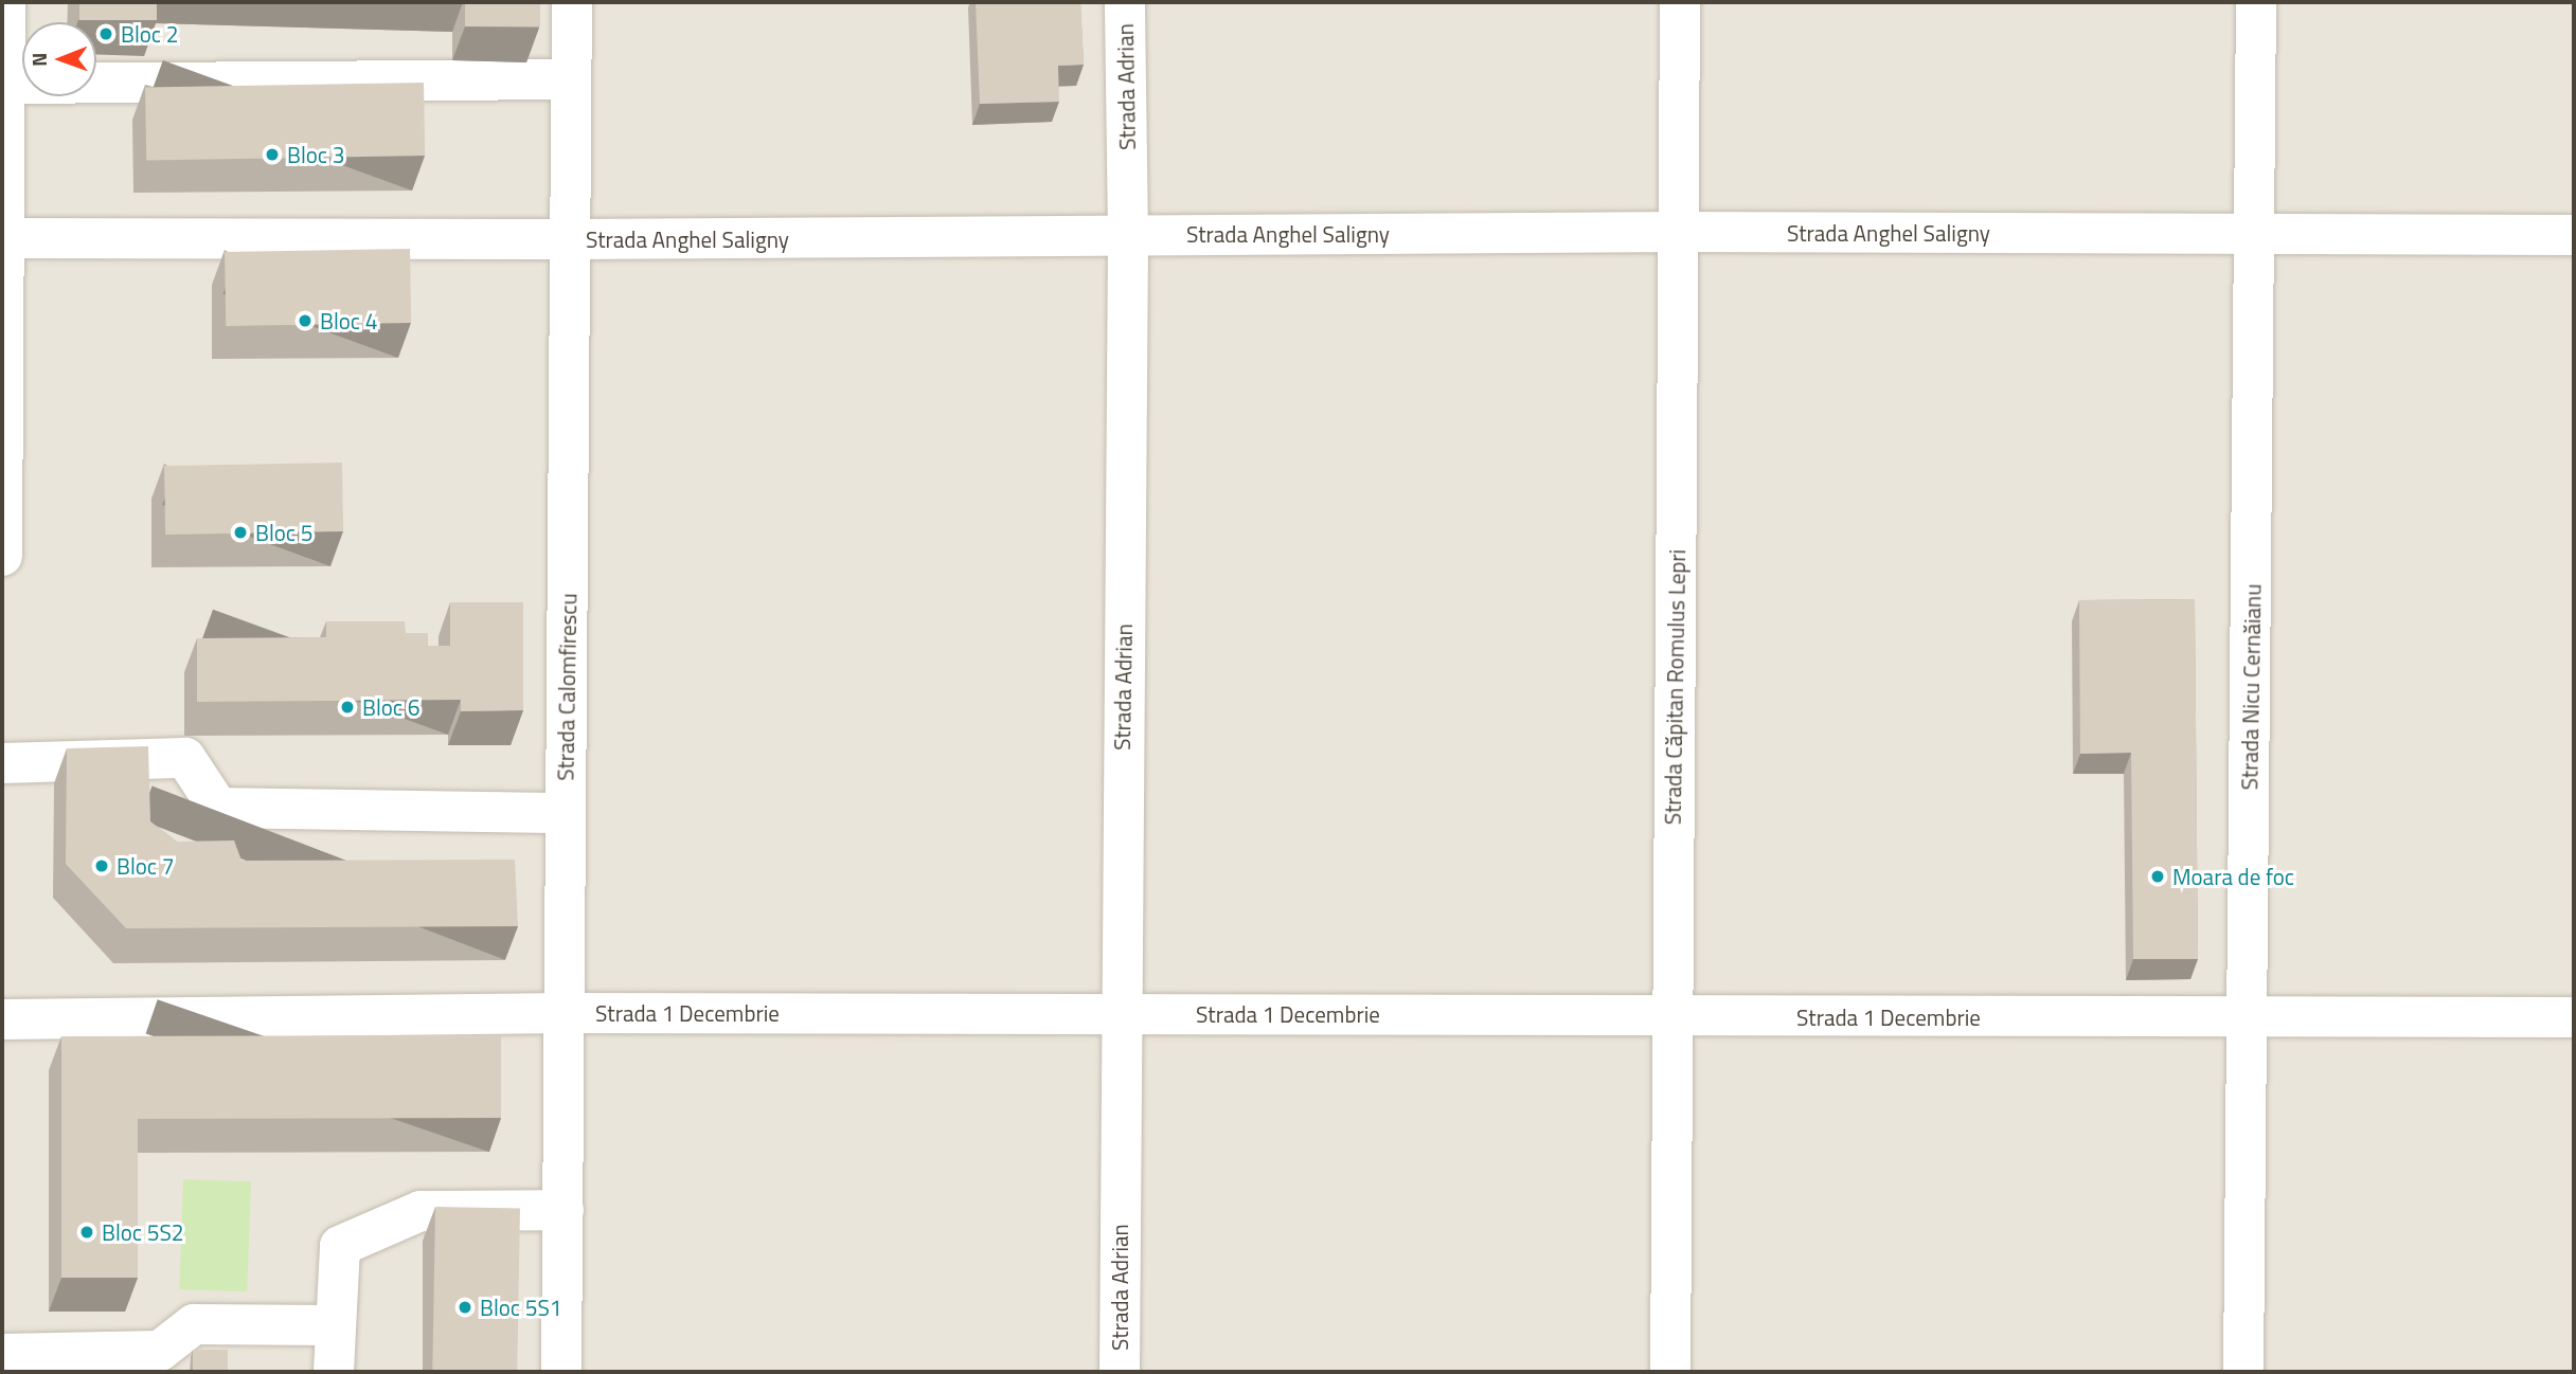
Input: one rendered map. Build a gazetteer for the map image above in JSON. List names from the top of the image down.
{
  "streets": {
    "street": [
      "Strada Adrian",
      "Strada Anghel Saligny",
      "Strada Calomfirescu",
      "Strada Căpitan Romulus Lepri",
      "Strada Nicu Cernăianu",
      "Strada 1 Decembrie"
    ]
  },
  "crossings": [
    ["Strada Adrian", "Strada Anghel Saligny"],
    ["Strada Adrian", "Strada 1 Decembrie"],
    ["Strada Anghel Saligny", "Strada Calomfirescu"],
    ["Strada Anghel Saligny", "Strada Căpitan Romulus Lepri"],
    ["Strada Anghel Saligny", "Strada Nicu Cernăianu"],
    ["Strada Calomfirescu", "Strada 1 Decembrie"],
    ["Strada Căpitan Romulus Lepri", "Strada 1 Decembrie"],
    ["Strada Nicu Cernăianu", "Strada 1 Decembrie"]
  ],
  "places": [
    "Bloc 2",
    "Bloc 3",
    "Bloc 4",
    "Bloc 5",
    "Bloc 6",
    "Bloc 7",
    "Moara de foc",
    "Bloc 5S2",
    "Bloc 5S1"
  ],
  "north": "left"
}
